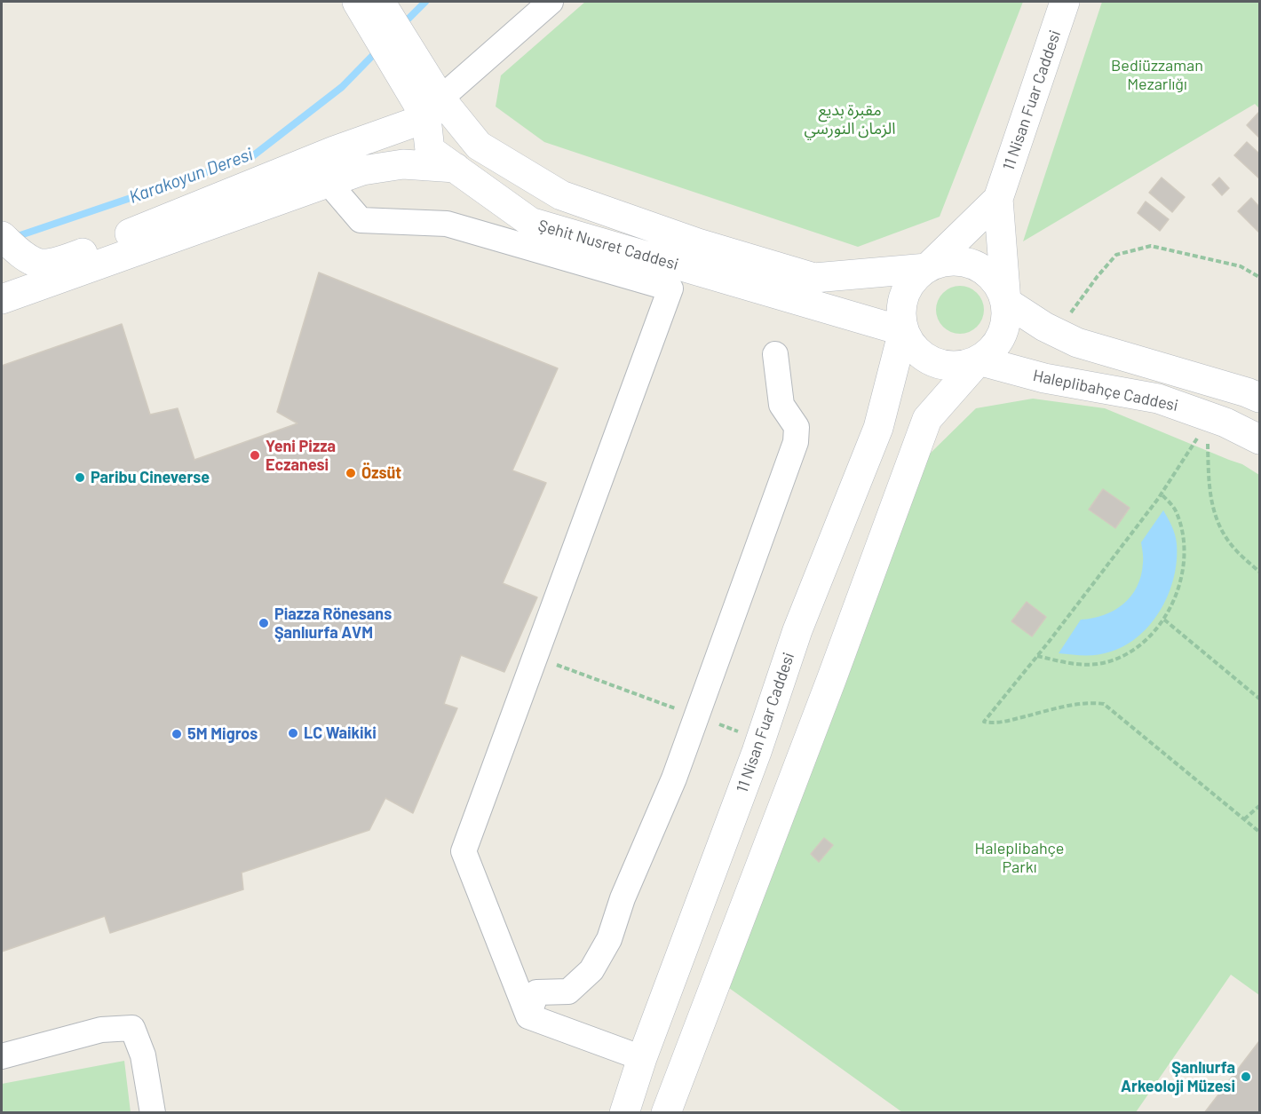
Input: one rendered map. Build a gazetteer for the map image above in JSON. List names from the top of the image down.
{
  "streets": {
    "main road": ["11 Nisan Fuar Caddesi", "Şehit Nusret Caddesi", "Haleplibahçe Caddesi"]
  },
  "crossings": [
    ["11 Nisan Fuar Caddesi", "Şehit Nusret Caddesi"],
    ["11 Nisan Fuar Caddesi", "Haleplibahçe Caddesi"],
    ["Şehit Nusret Caddesi", "Haleplibahçe Caddesi"]
  ],
  "water": ["Karakoyun Deresi"],
  "parks": ["Bediüzzaman Mezarlığı", "مقبرة بديع الزمان النورسي", "Haleplibahçe Parkı"],
  "places": [
    "Yeni Pizza Eczanesi",
    "Özsüt",
    "Paribu Cineverse",
    "Piazza Rönesans Şanlıurfa AVM",
    "LC Waikiki",
    "5M Migros",
    "Şanlıurfa Arkeoloji Müzesi"
  ]
}
